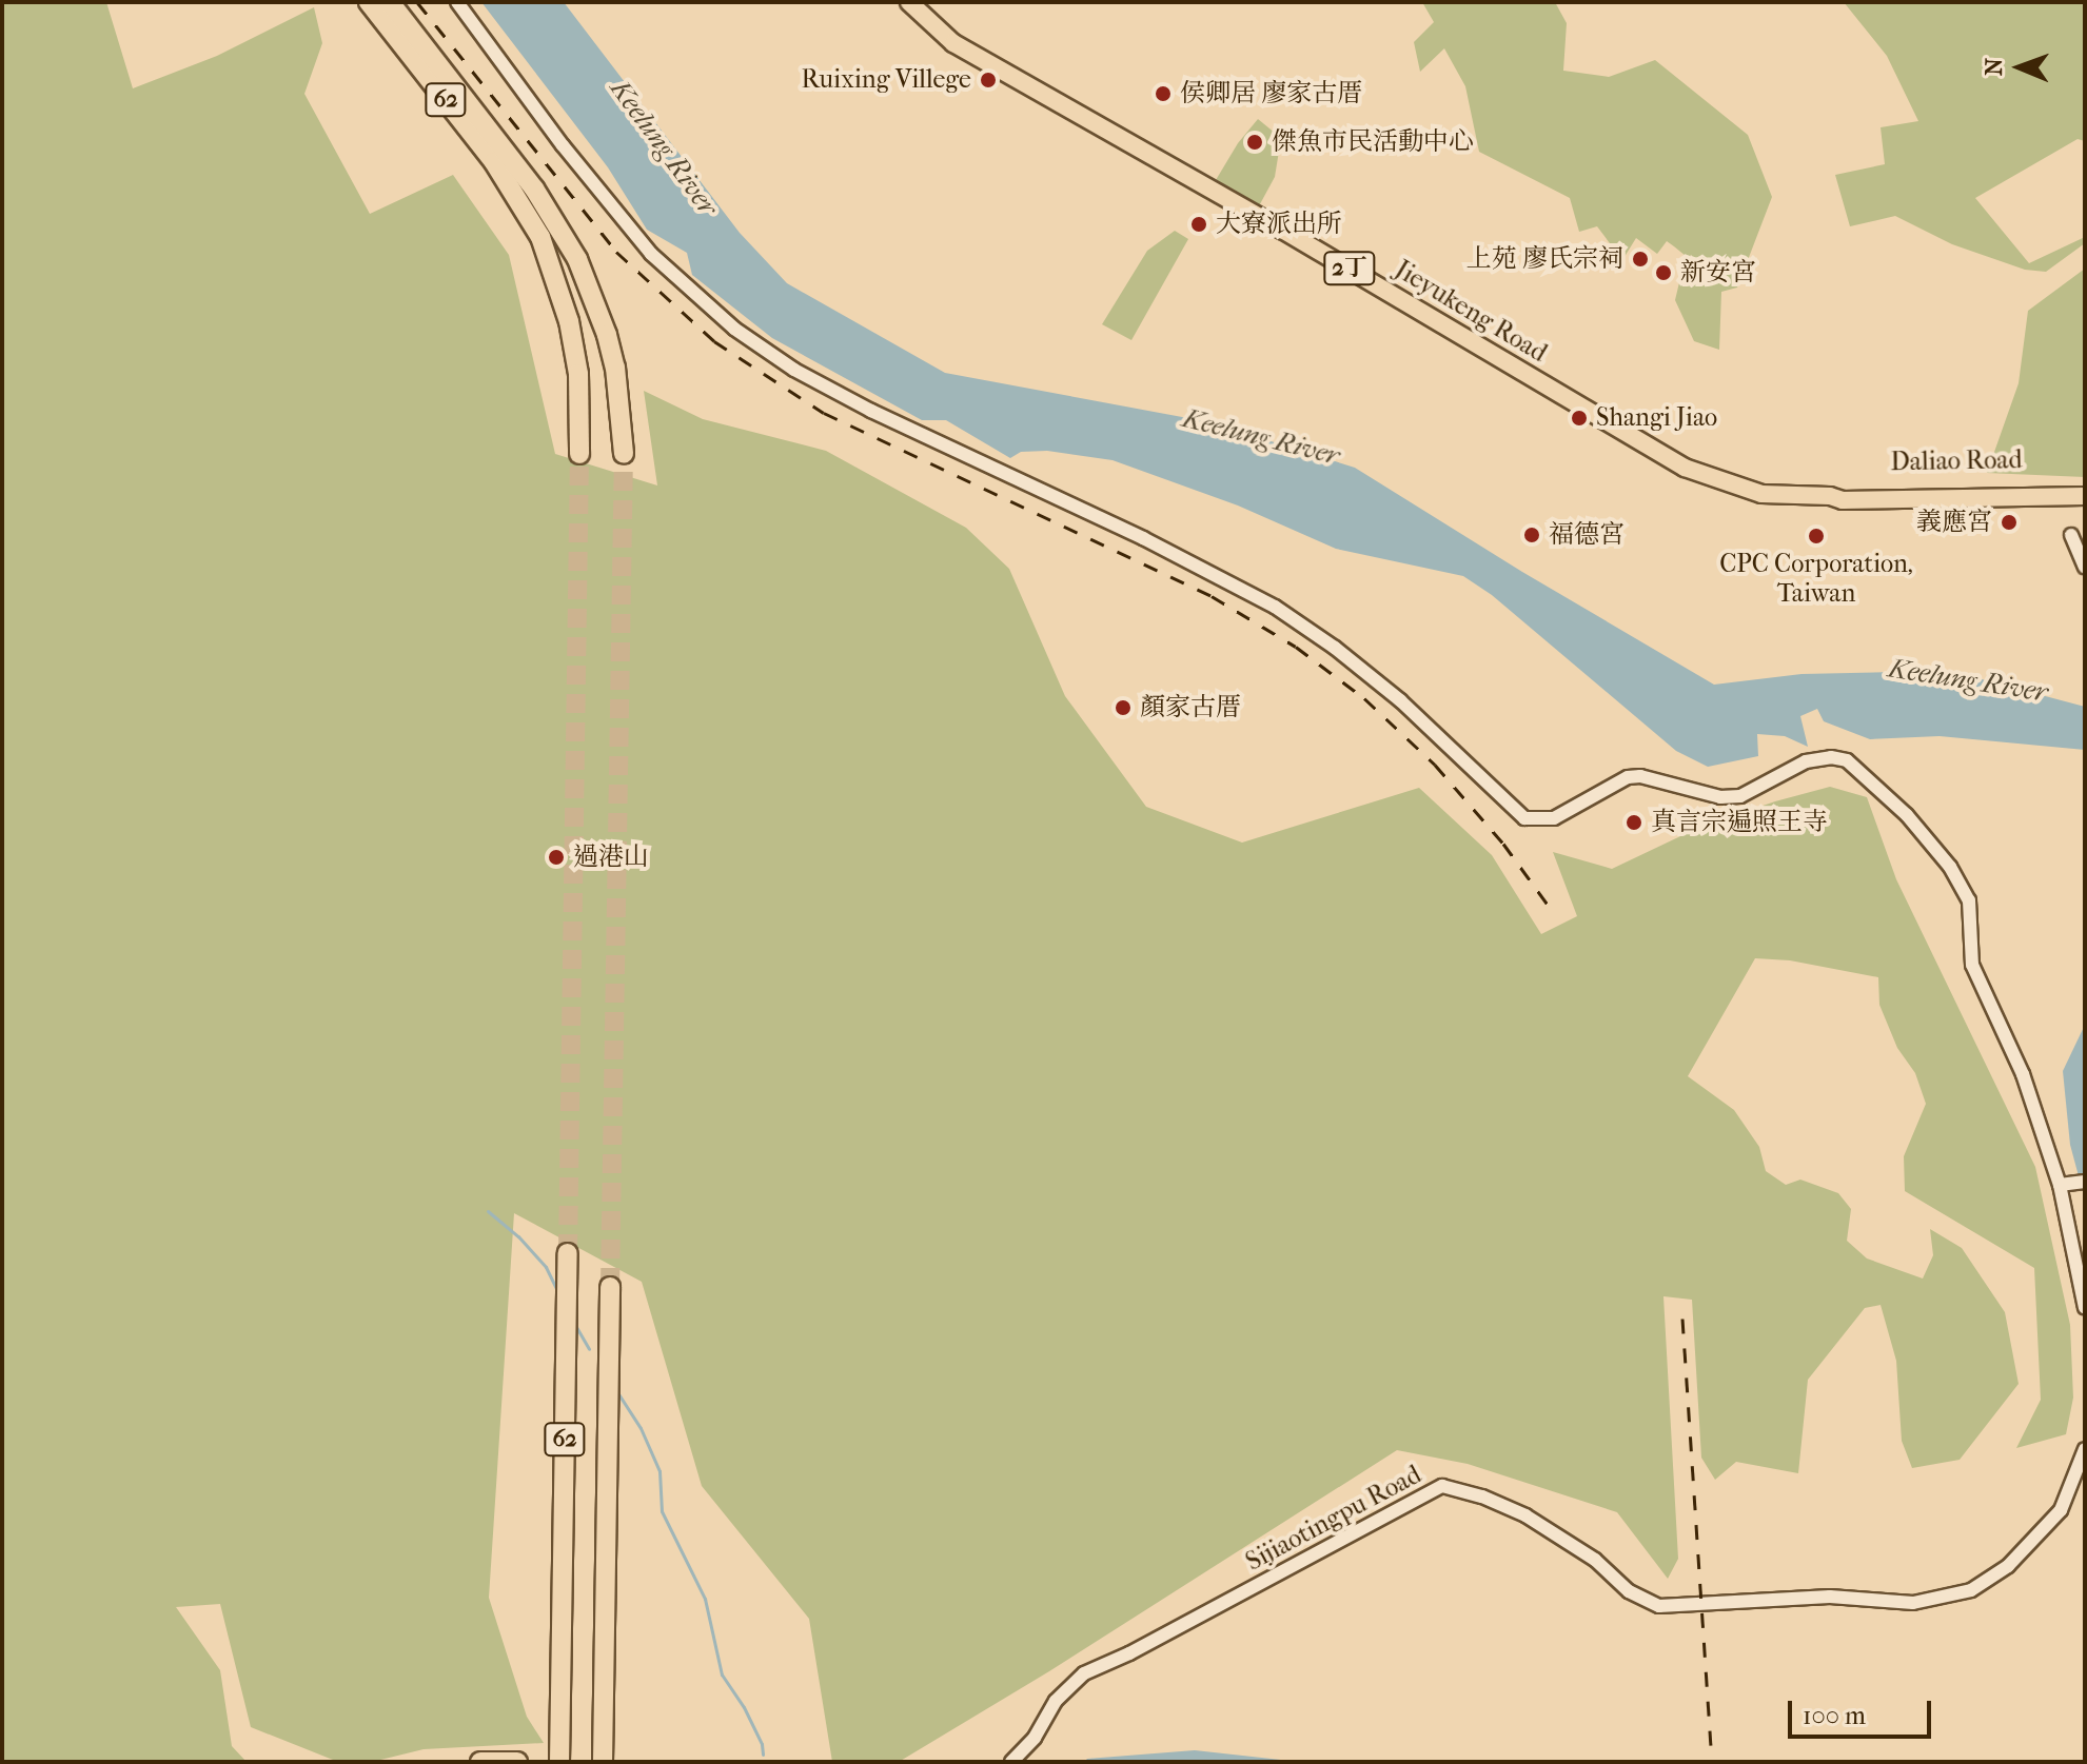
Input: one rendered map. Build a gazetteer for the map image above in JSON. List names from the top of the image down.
{
  "streets": {
    "highway": ["62"],
    "main road": ["2丁", "Jieyukeng Road", "Daliao Road"],
    "street": ["Sijiaotingpu Road"]
  },
  "crossings": [
    ["Jieyukeng Road", "Daliao Road"]
  ],
  "water": ["Keelung River"],
  "places": [
    "Ruixing Villege",
    "侯卿居 廖家古厝",
    "傑魚市民活動中心",
    "大寮派出所",
    "上苑 廖氏宗祠",
    "新安宮",
    "Shangi Jiao",
    "義應宮",
    "福德宮",
    "CPC Corporation, Taiwan",
    "顏家古厝",
    "真言宗遍照王寺",
    "過港山"
  ],
  "scale_bar": "100 m",
  "north": "left"
}
